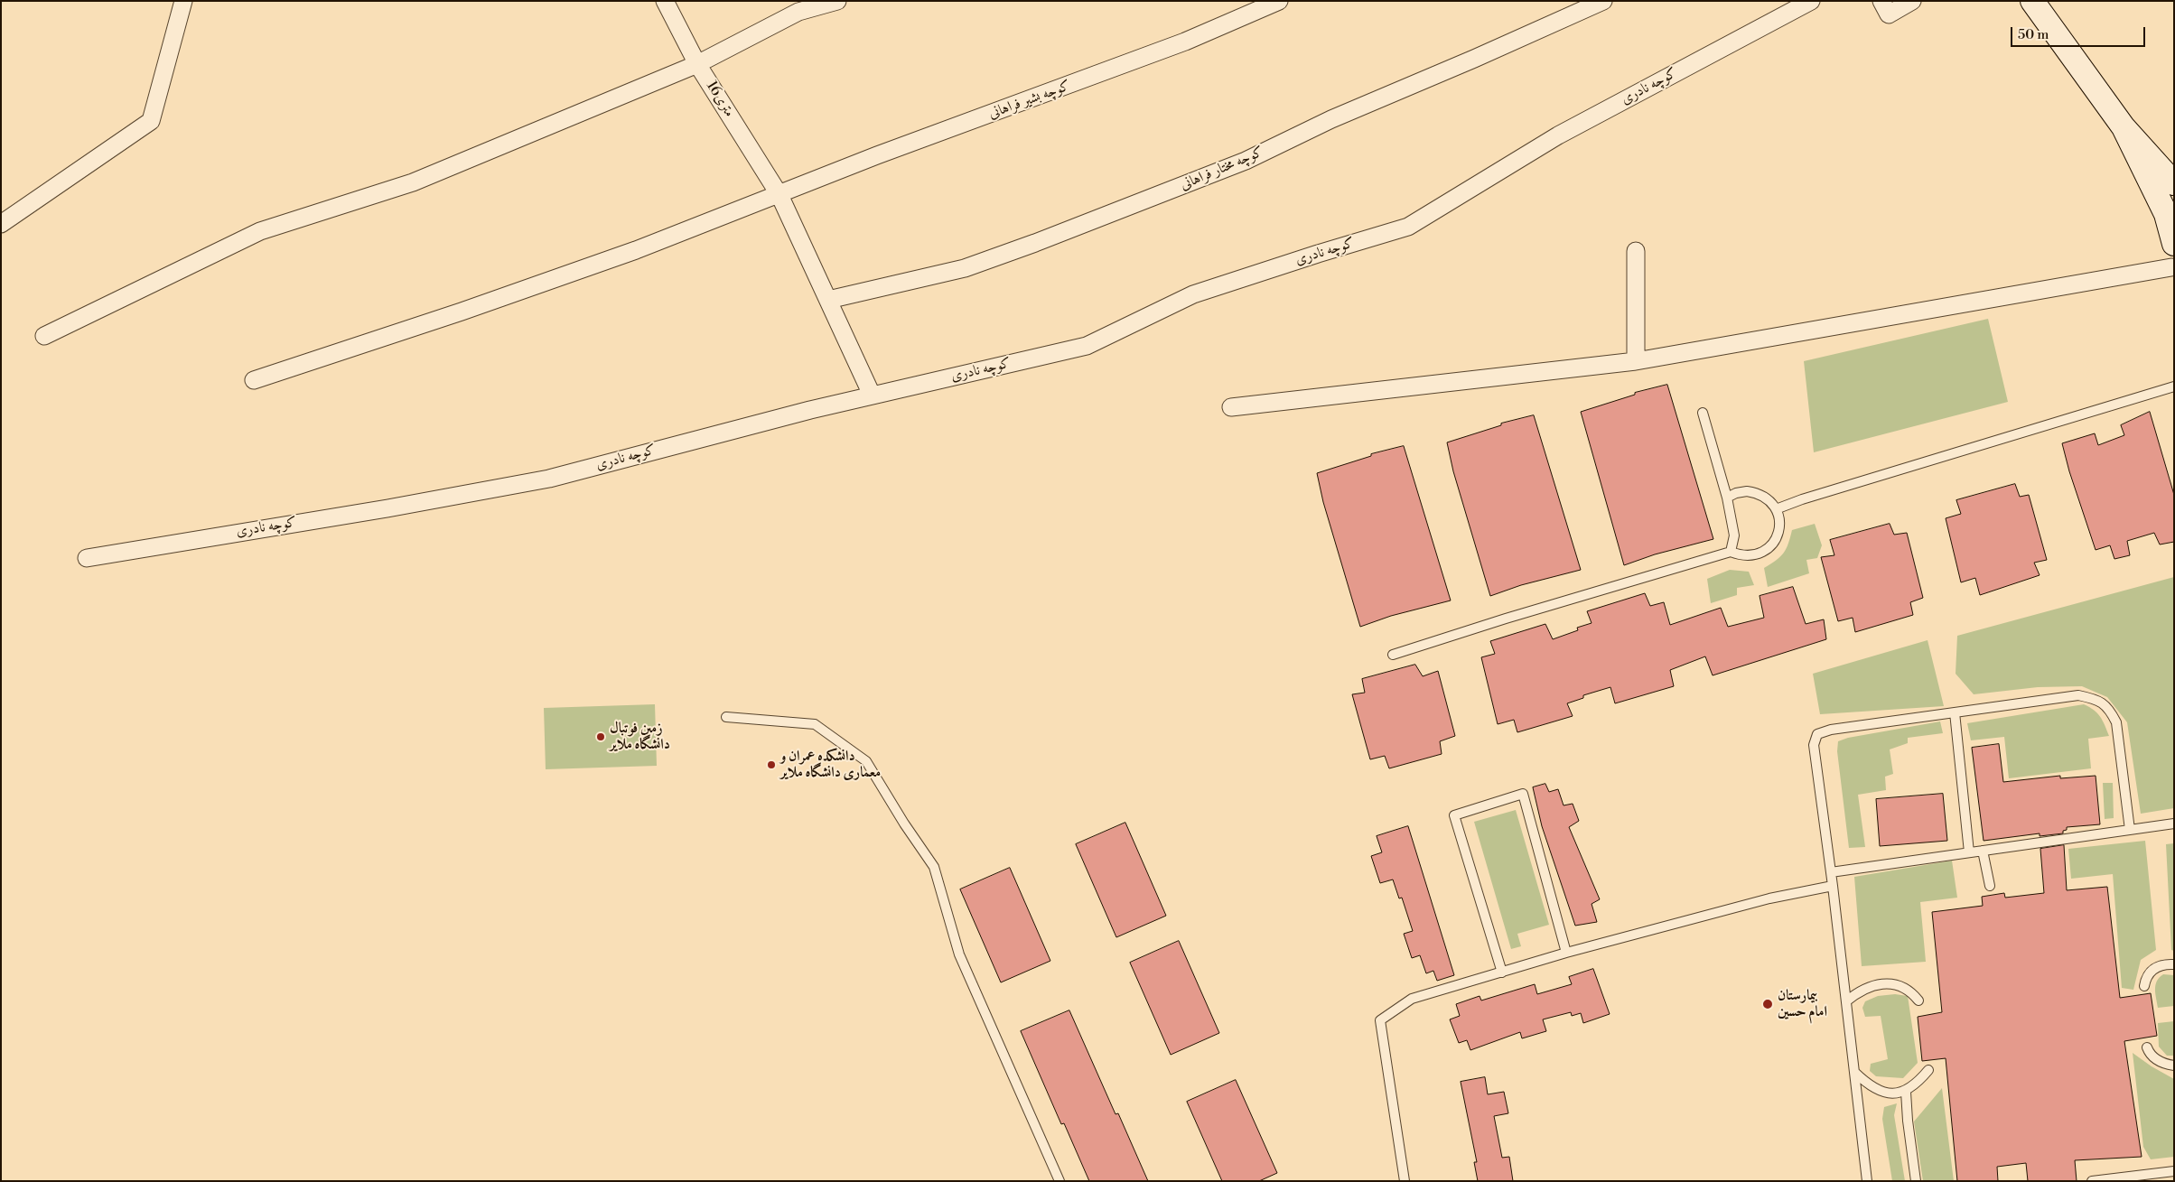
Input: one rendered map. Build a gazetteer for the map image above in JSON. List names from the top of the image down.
{
  "streets": {
    "street": [
      "کوچه نادری",
      "16متری",
      "کوچه بشیر فراهانی",
      "کوچه مختار فراهانی"
    ]
  },
  "crossings": [
    ["کوچه نادری", "16متری"],
    ["16متری", "کوچه بشیر فراهانی"],
    ["16متری", "کوچه مختار فراهانی"]
  ],
  "places": ["زمین فوتبال دانشگاه ملایر", "دانشکده عمران و معماری دانشگاه ملایر", "بیمارستان امام حسین"],
  "scale_bar": "50 m"
}
